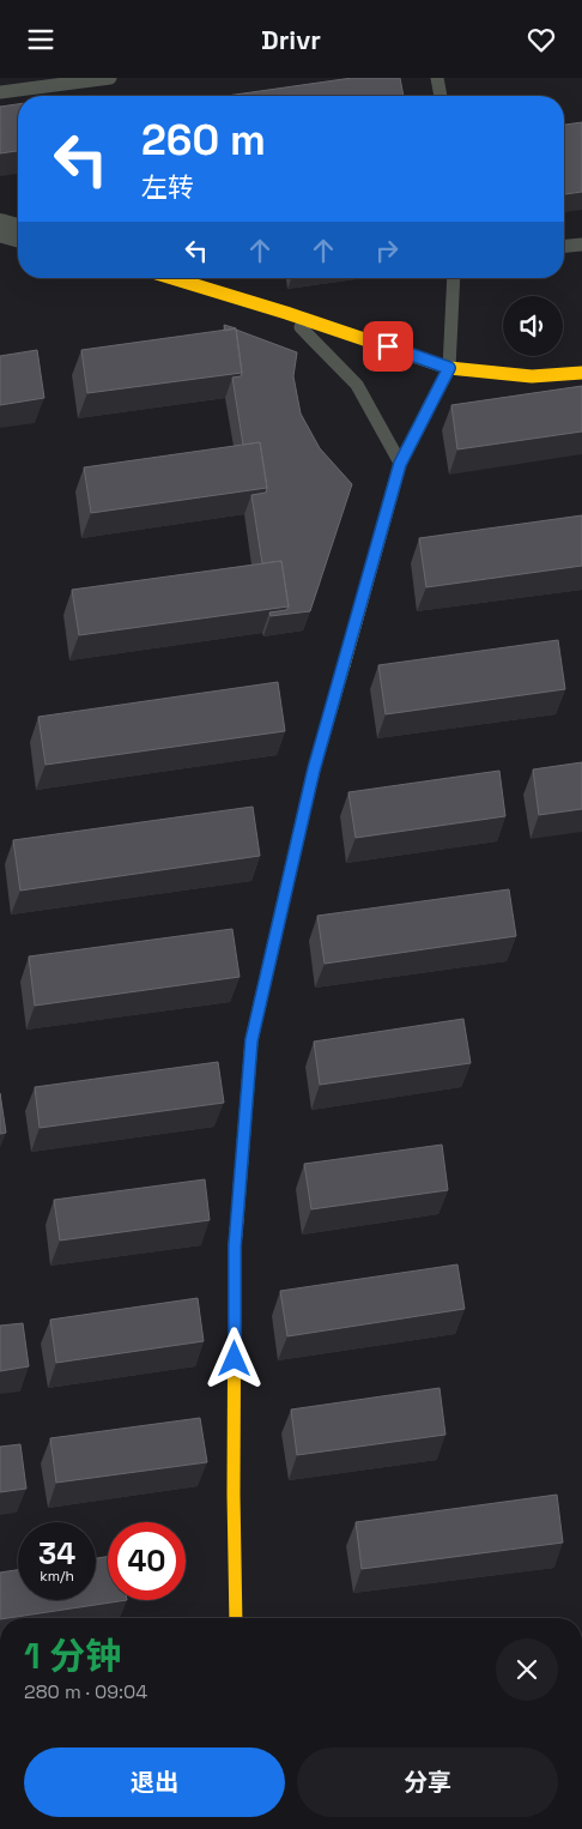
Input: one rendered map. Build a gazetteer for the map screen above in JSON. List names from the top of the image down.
{
  "page": {
    "header": "Drivr",
    "turn": ["260 m", "左转"],
    "speed": "34 km/h",
    "limit": "40",
    "heading": ["1 分钟", "280 m · 09:04"],
    "buttons": ["退出", "分享"]
  }
}
